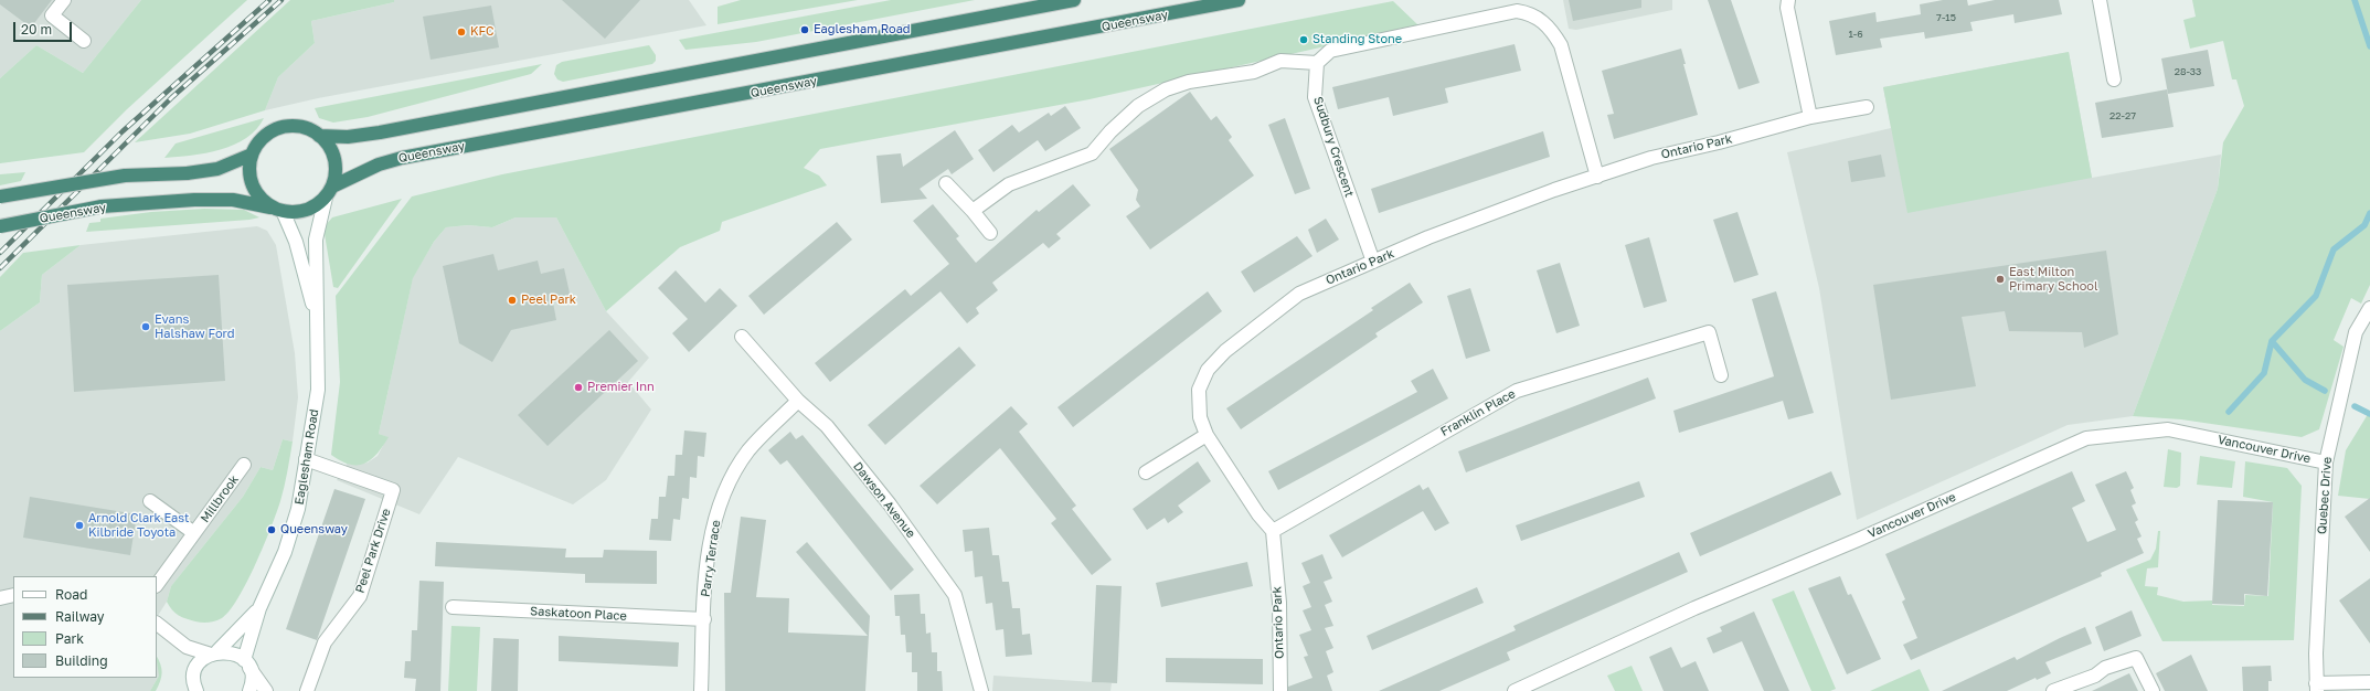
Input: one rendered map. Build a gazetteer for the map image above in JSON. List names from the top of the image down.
{
  "streets": {
    "highway": ["Queensway"],
    "street": [
      "Sudbury Crescent",
      "Ontario Park",
      "Franklin Place",
      "Vancouver Drive",
      "Eaglesham Road",
      "Quebec Drive",
      "Millbrook",
      "Dawson Avenue",
      "Peel Park Drive",
      "Parry Terrace",
      "Saskatoon Place"
    ]
  },
  "crossings": [
    ["Queensway", "Eaglesham Road"],
    ["Sudbury Crescent", "Ontario Park"],
    ["Ontario Park", "Franklin Place"],
    ["Vancouver Drive", "Quebec Drive"],
    ["Eaglesham Road", "Peel Park Drive"],
    ["Dawson Avenue", "Parry Terrace"],
    ["Parry Terrace", "Saskatoon Place"]
  ],
  "places": [
    "Eaglesham Road",
    "KFC",
    "Standing Stone",
    "East Milton Primary School",
    "Peel Park",
    "Evans Halshaw Ford",
    "Premier Inn",
    "Arnold Clark East Kilbride Toyota",
    "Queensway"
  ],
  "house_numbers": [
    "7-15",
    "1-6",
    "28-33",
    "22-27"
  ],
  "legend": [
    "Road",
    "Railway",
    "Park",
    "Building"
  ],
  "scale_bar": "20 m"
}
